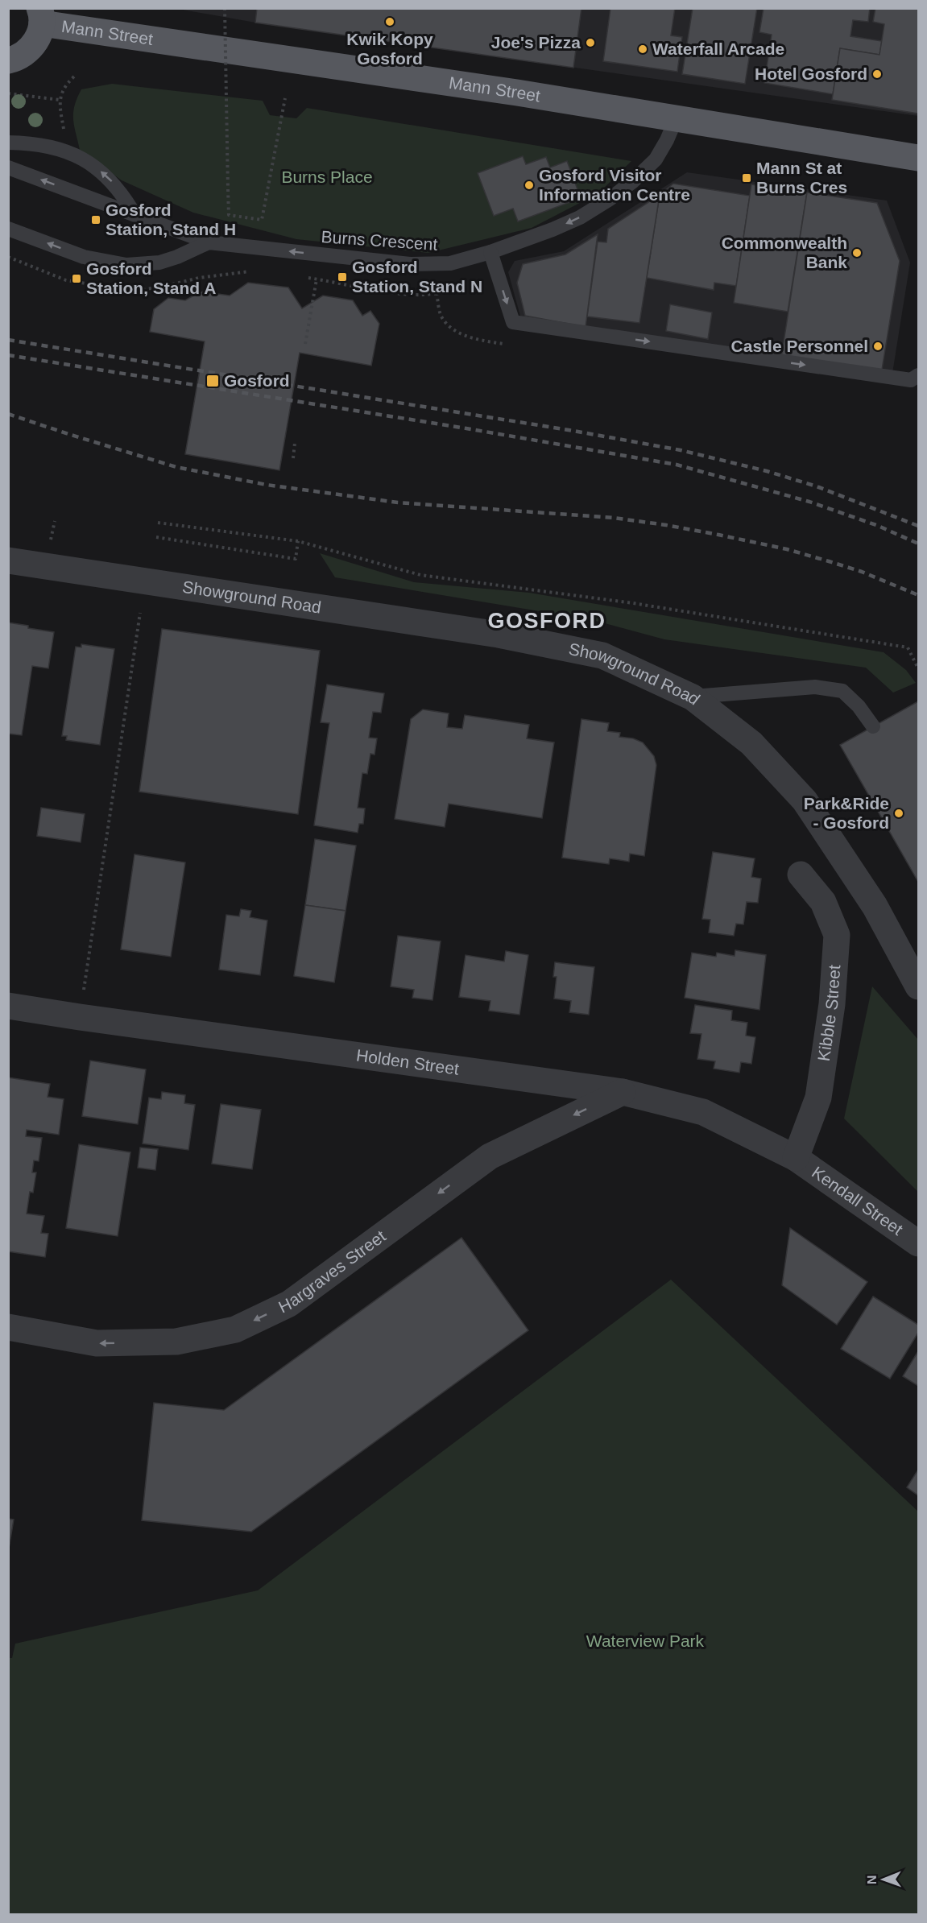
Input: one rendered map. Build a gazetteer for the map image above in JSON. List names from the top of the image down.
{
  "streets": {
    "main road": ["Mann Street"],
    "street": [
      "Showground Road",
      "Kibble Street",
      "Holden Street",
      "Kendall Street",
      "Hargraves Street"
    ],
    "lane": ["Burns Crescent"]
  },
  "crossings": [
    ["Mann Street", "Burns Crescent"],
    ["Kibble Street", "Holden Street"],
    ["Kibble Street", "Kendall Street"],
    ["Holden Street", "Kendall Street"],
    ["Holden Street", "Hargraves Street"]
  ],
  "one_way": ["Burns Crescent", "Hargraves Street"],
  "districts": ["GOSFORD"],
  "parks": ["Burns Place", "Waterview Park"],
  "places": {
    "other": [
      "Kwik Kopy Gosford",
      "Joe's Pizza",
      "Waterfall Arcade",
      "Hotel Gosford",
      "Gosford Visitor Information Centre",
      "Commonwealth Bank",
      "Castle Personnel",
      "Park&Ride - Gosford"
    ],
    "transit": [
      "Mann St at Burns Cres",
      "Gosford Station, Stand H",
      "Gosford Station, Stand N",
      "Gosford Station, Stand A",
      "Gosford"
    ]
  },
  "north": "left"
}
